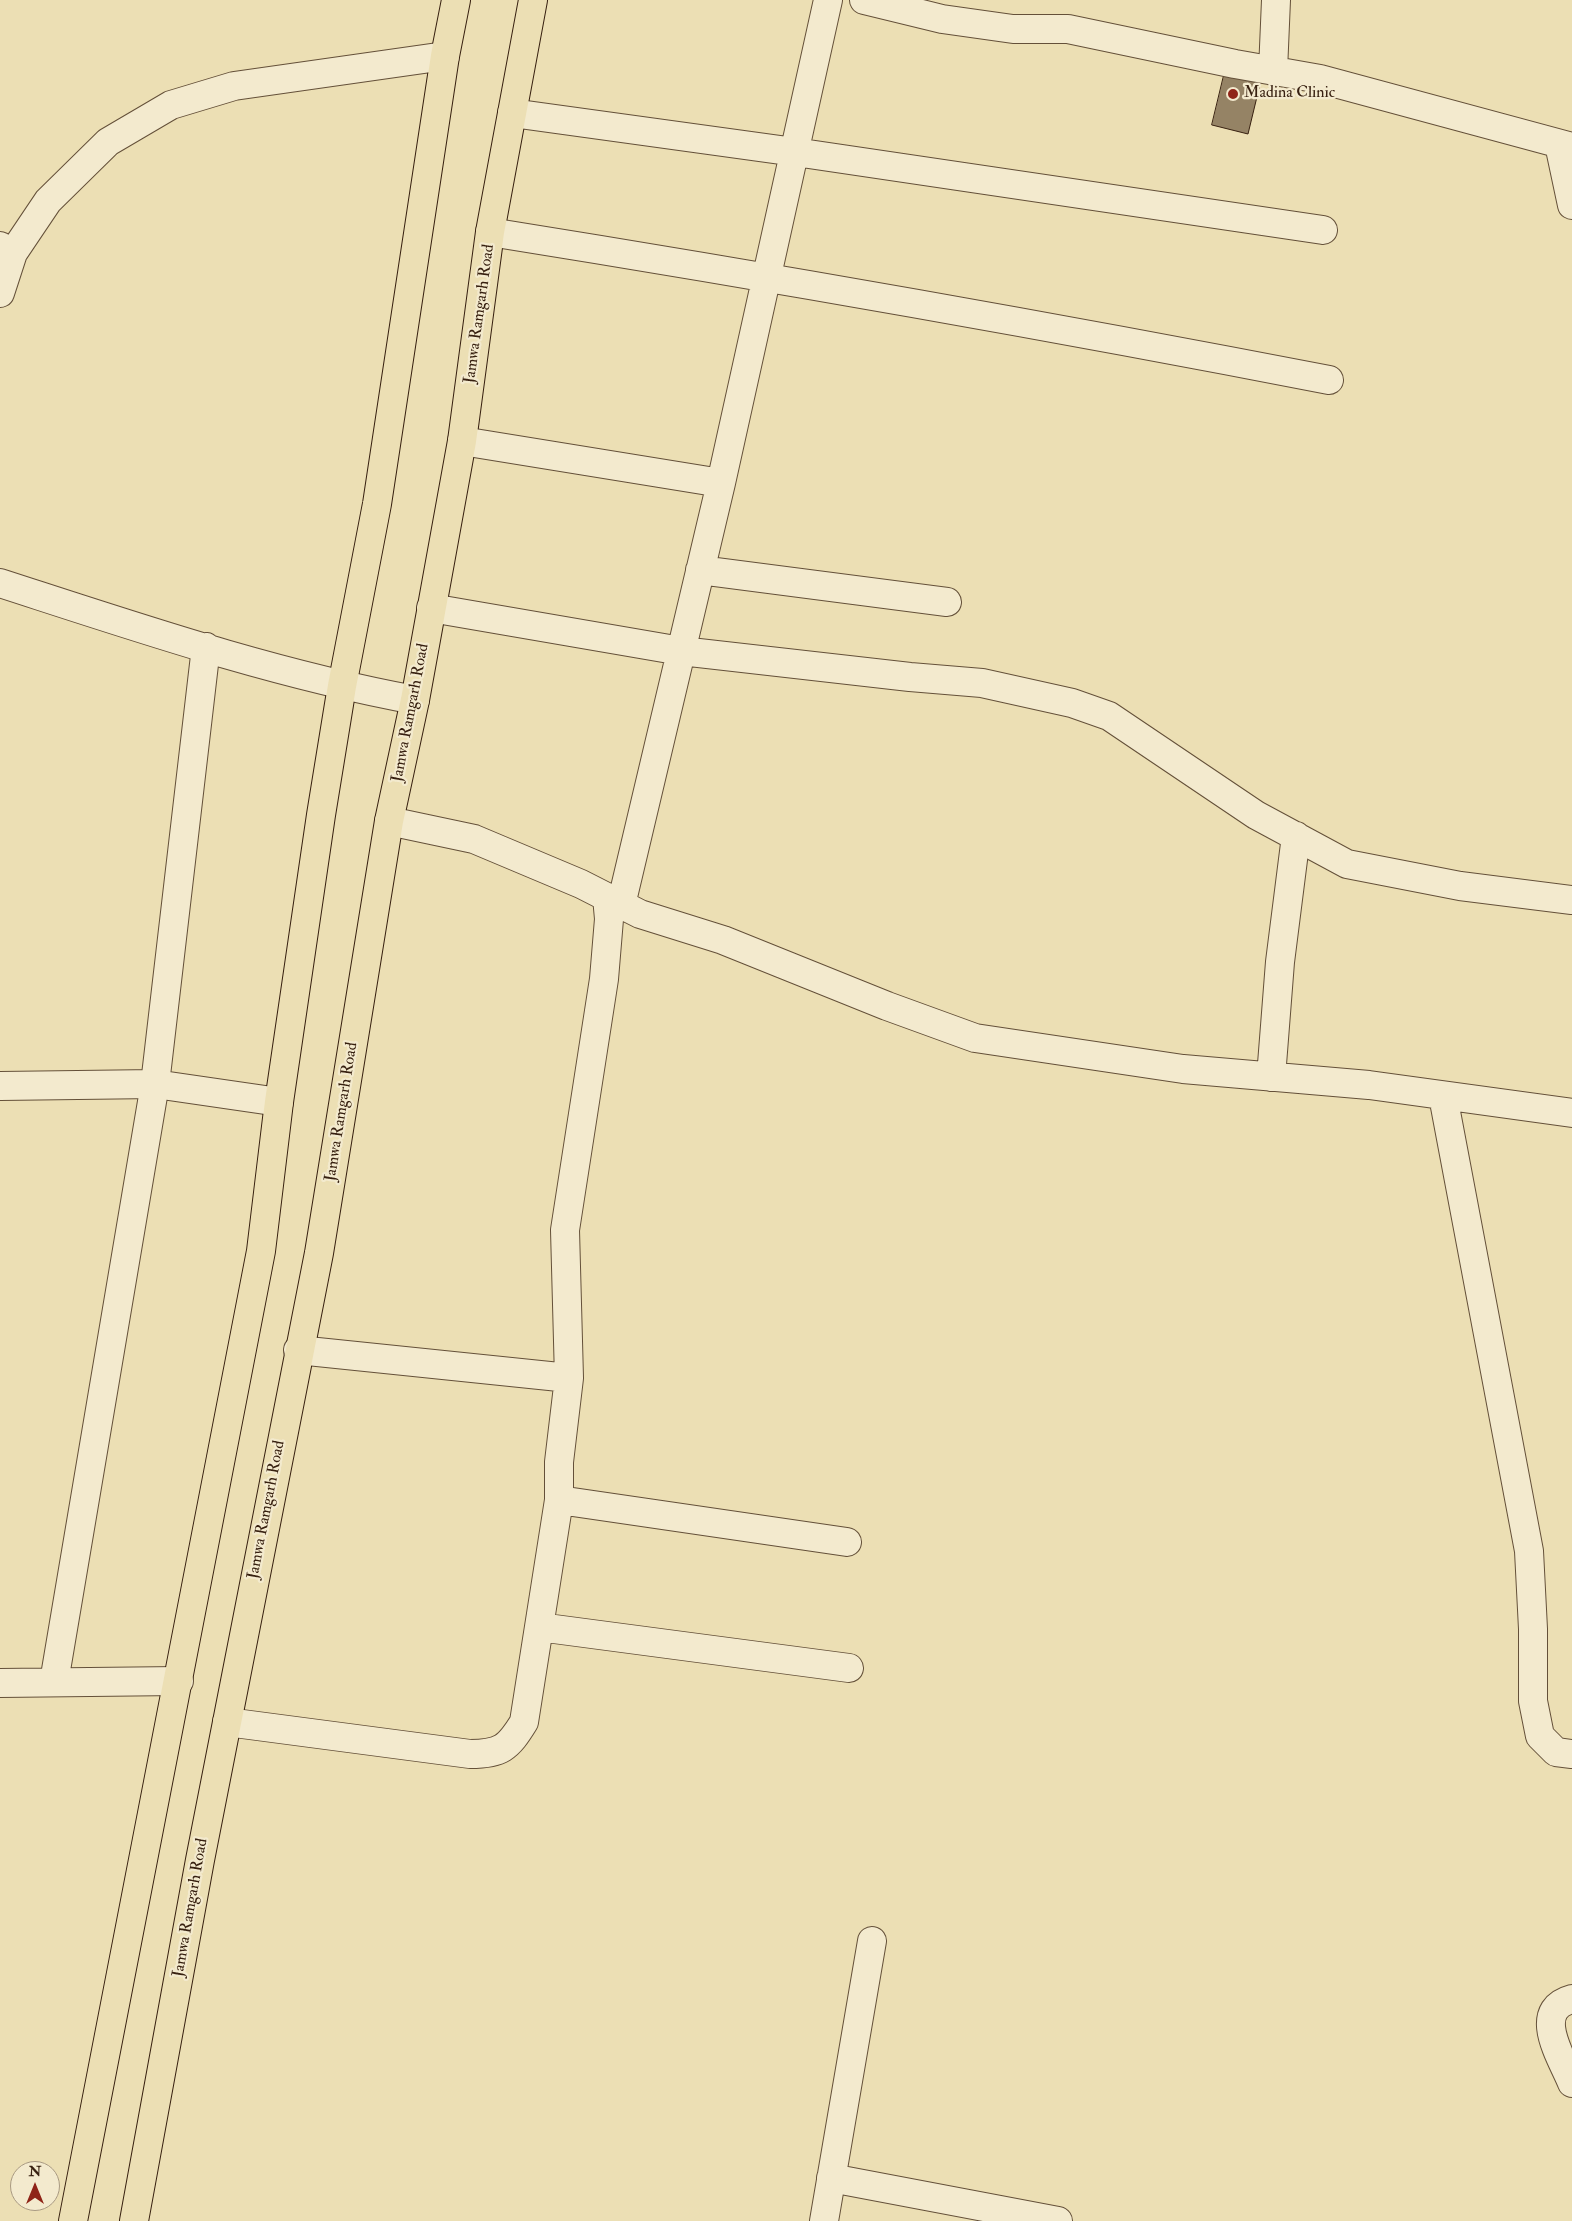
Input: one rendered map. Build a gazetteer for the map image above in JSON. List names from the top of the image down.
{
  "streets": {
    "highway": ["Jamwa Ramgarh Road"]
  },
  "places": ["Madina Clinic"],
  "north": "top"
}
